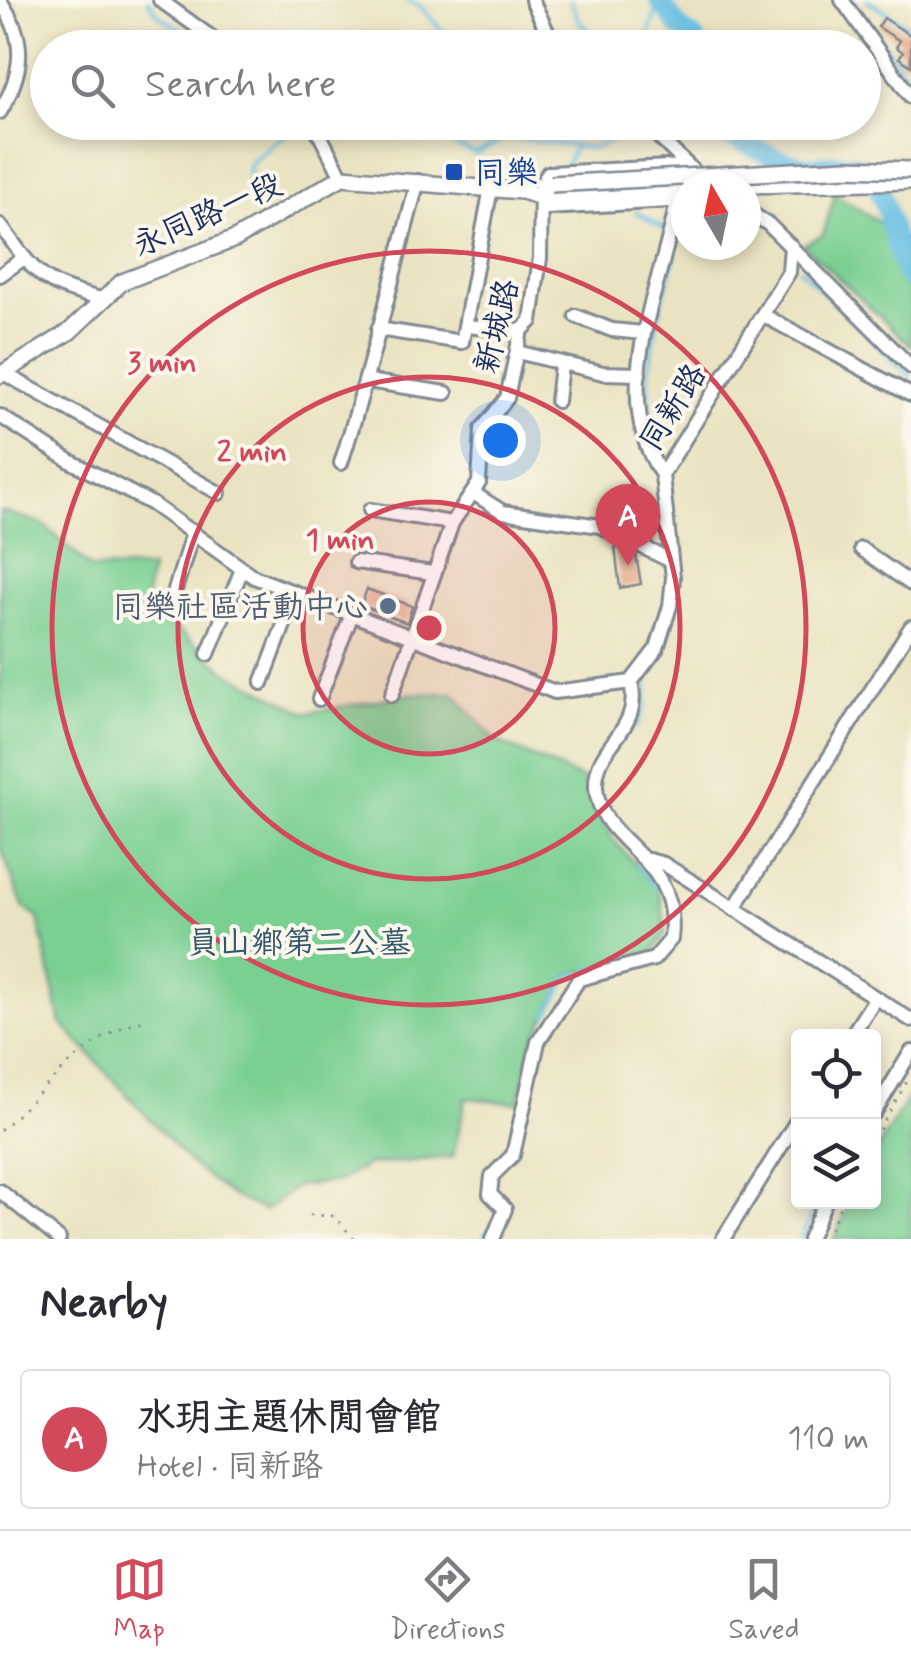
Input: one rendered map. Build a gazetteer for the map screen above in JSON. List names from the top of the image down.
{
  "streets": {
    "main road": ["永同路一段"],
    "street": ["新城路", "同新路"]
  },
  "parks": ["員山鄉第二公墓"],
  "places": {
    "transit": ["同樂"],
    "other": ["同樂社區活動中心"]
  },
  "north": "top",
  "page": {
    "search": "Search here",
    "pins": "A",
    "heading": "Nearby",
    "list": [
      {
        "mark": "A",
        "name": "水玥主題休閒會館",
        "note": "Hotel · 同新路",
        "value": "110 m"
      }
    ],
    "nav": ["Map", "Directions", "Saved"]
  },
  "rings": ["3 min", "2 min", "1 min"]
}
